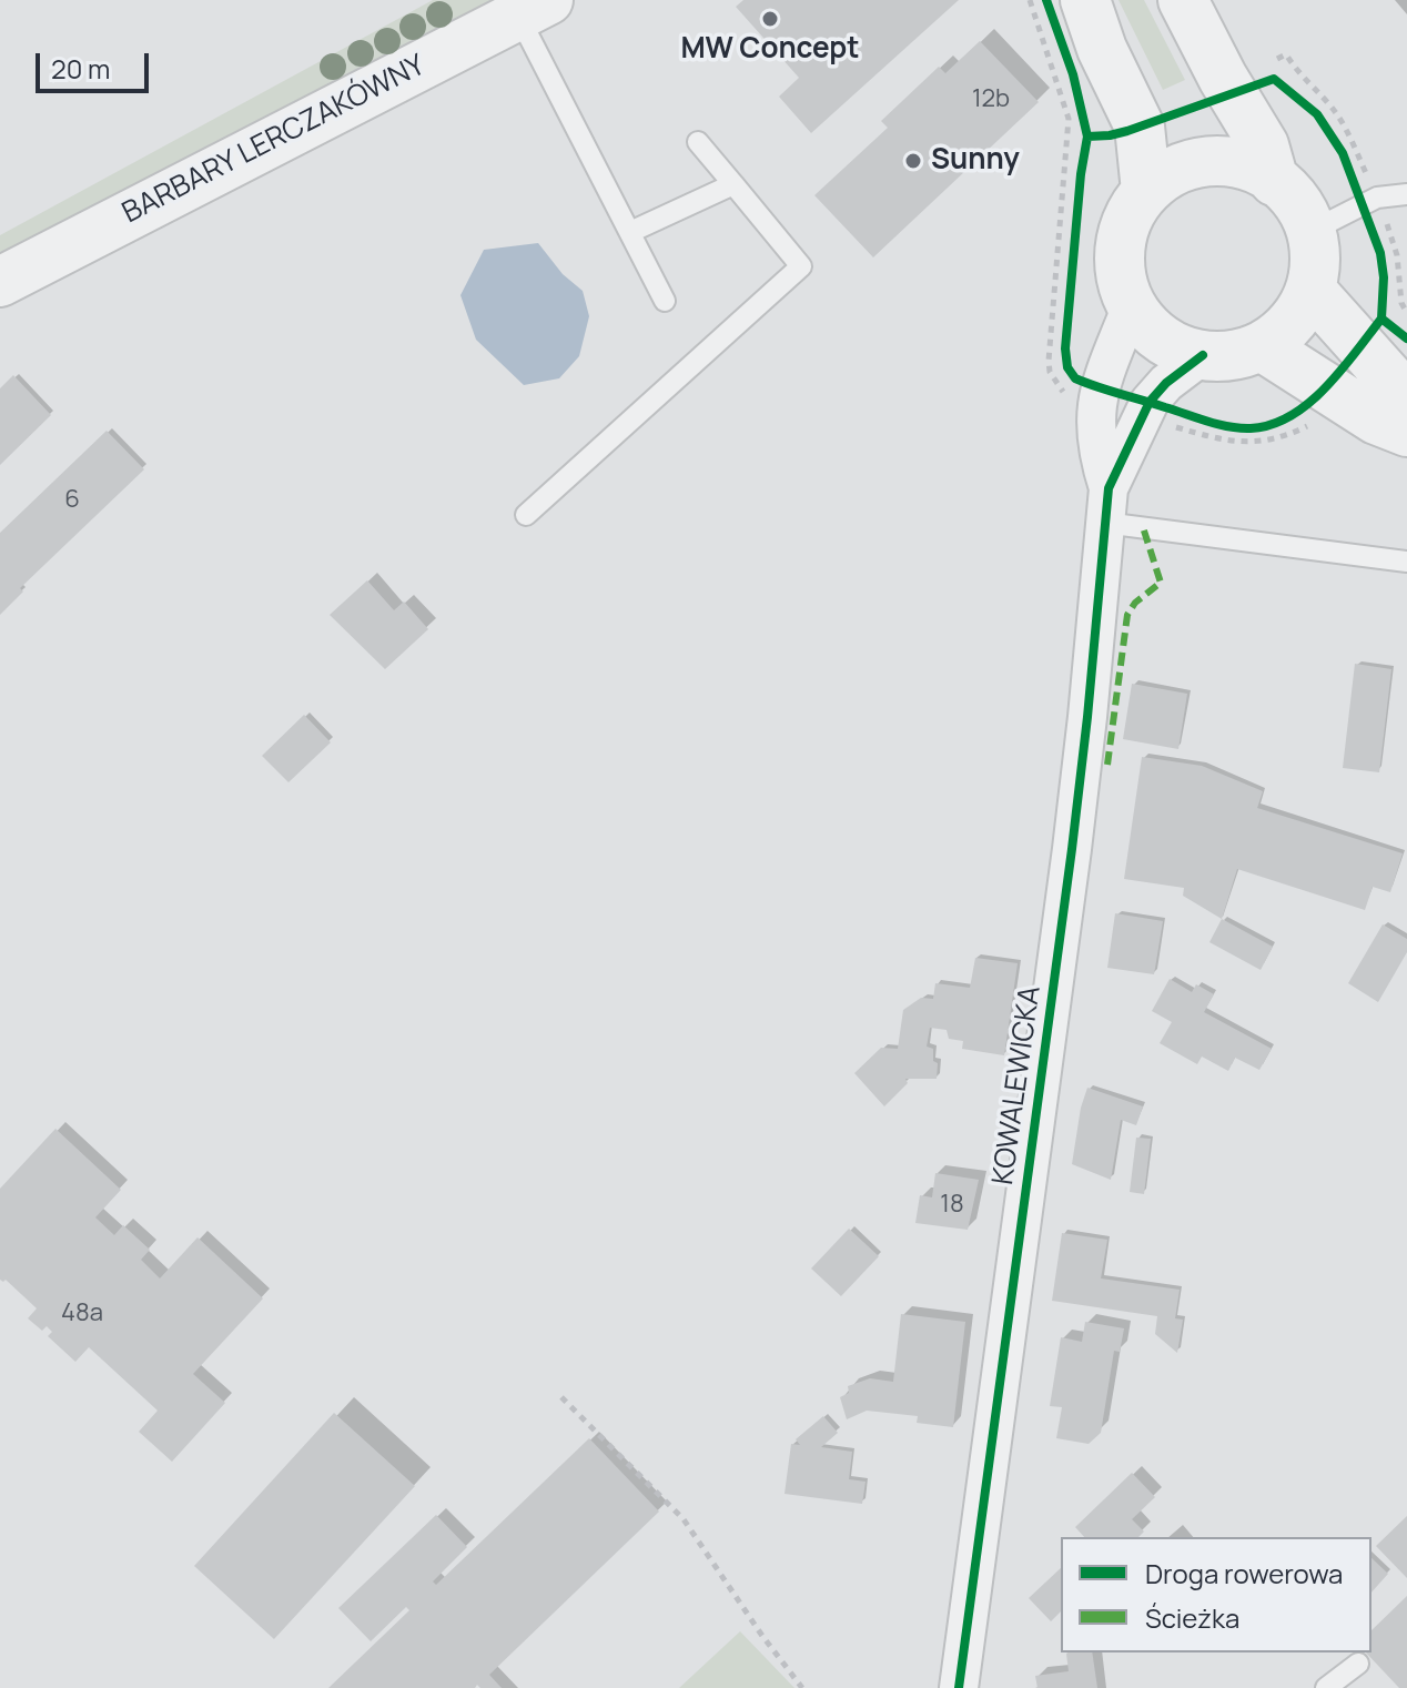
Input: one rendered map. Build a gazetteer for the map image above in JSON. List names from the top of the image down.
{
  "streets": {
    "street": ["BARBARY LERCZAKÓWNY", "KOWALEWICKA"]
  },
  "places": ["MW Concept", "Sunny"],
  "house_numbers": [
    "12b",
    "6",
    "18",
    "48a"
  ],
  "legend": ["Droga rowerowa", "Ścieżka"],
  "scale_bar": "20 m"
}
